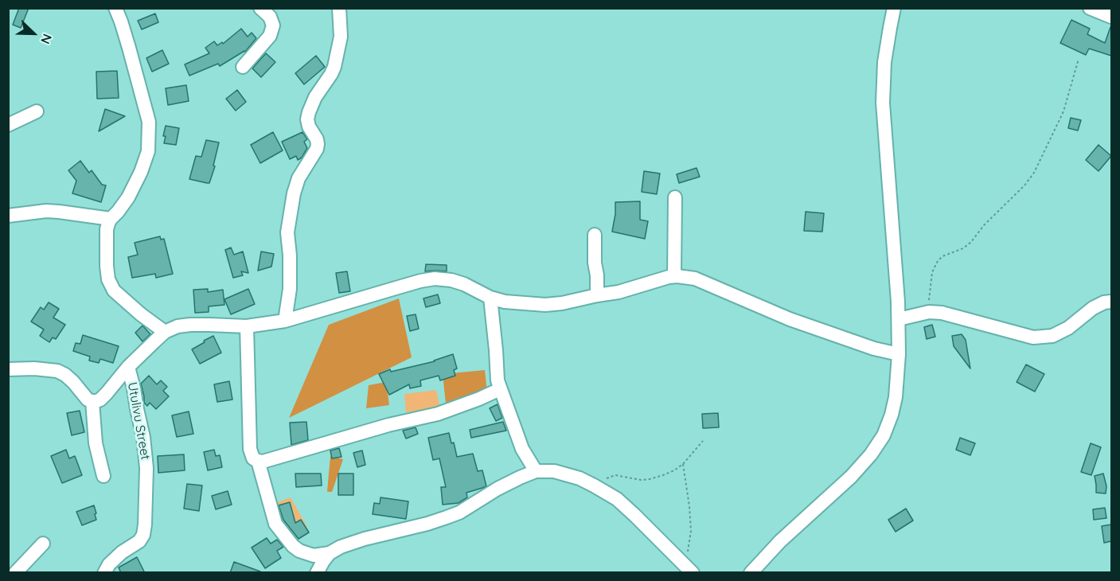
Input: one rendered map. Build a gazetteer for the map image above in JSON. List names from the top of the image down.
{
  "streets": {
    "street": ["Utulivu Street"]
  },
  "north": "bottom right"
}
